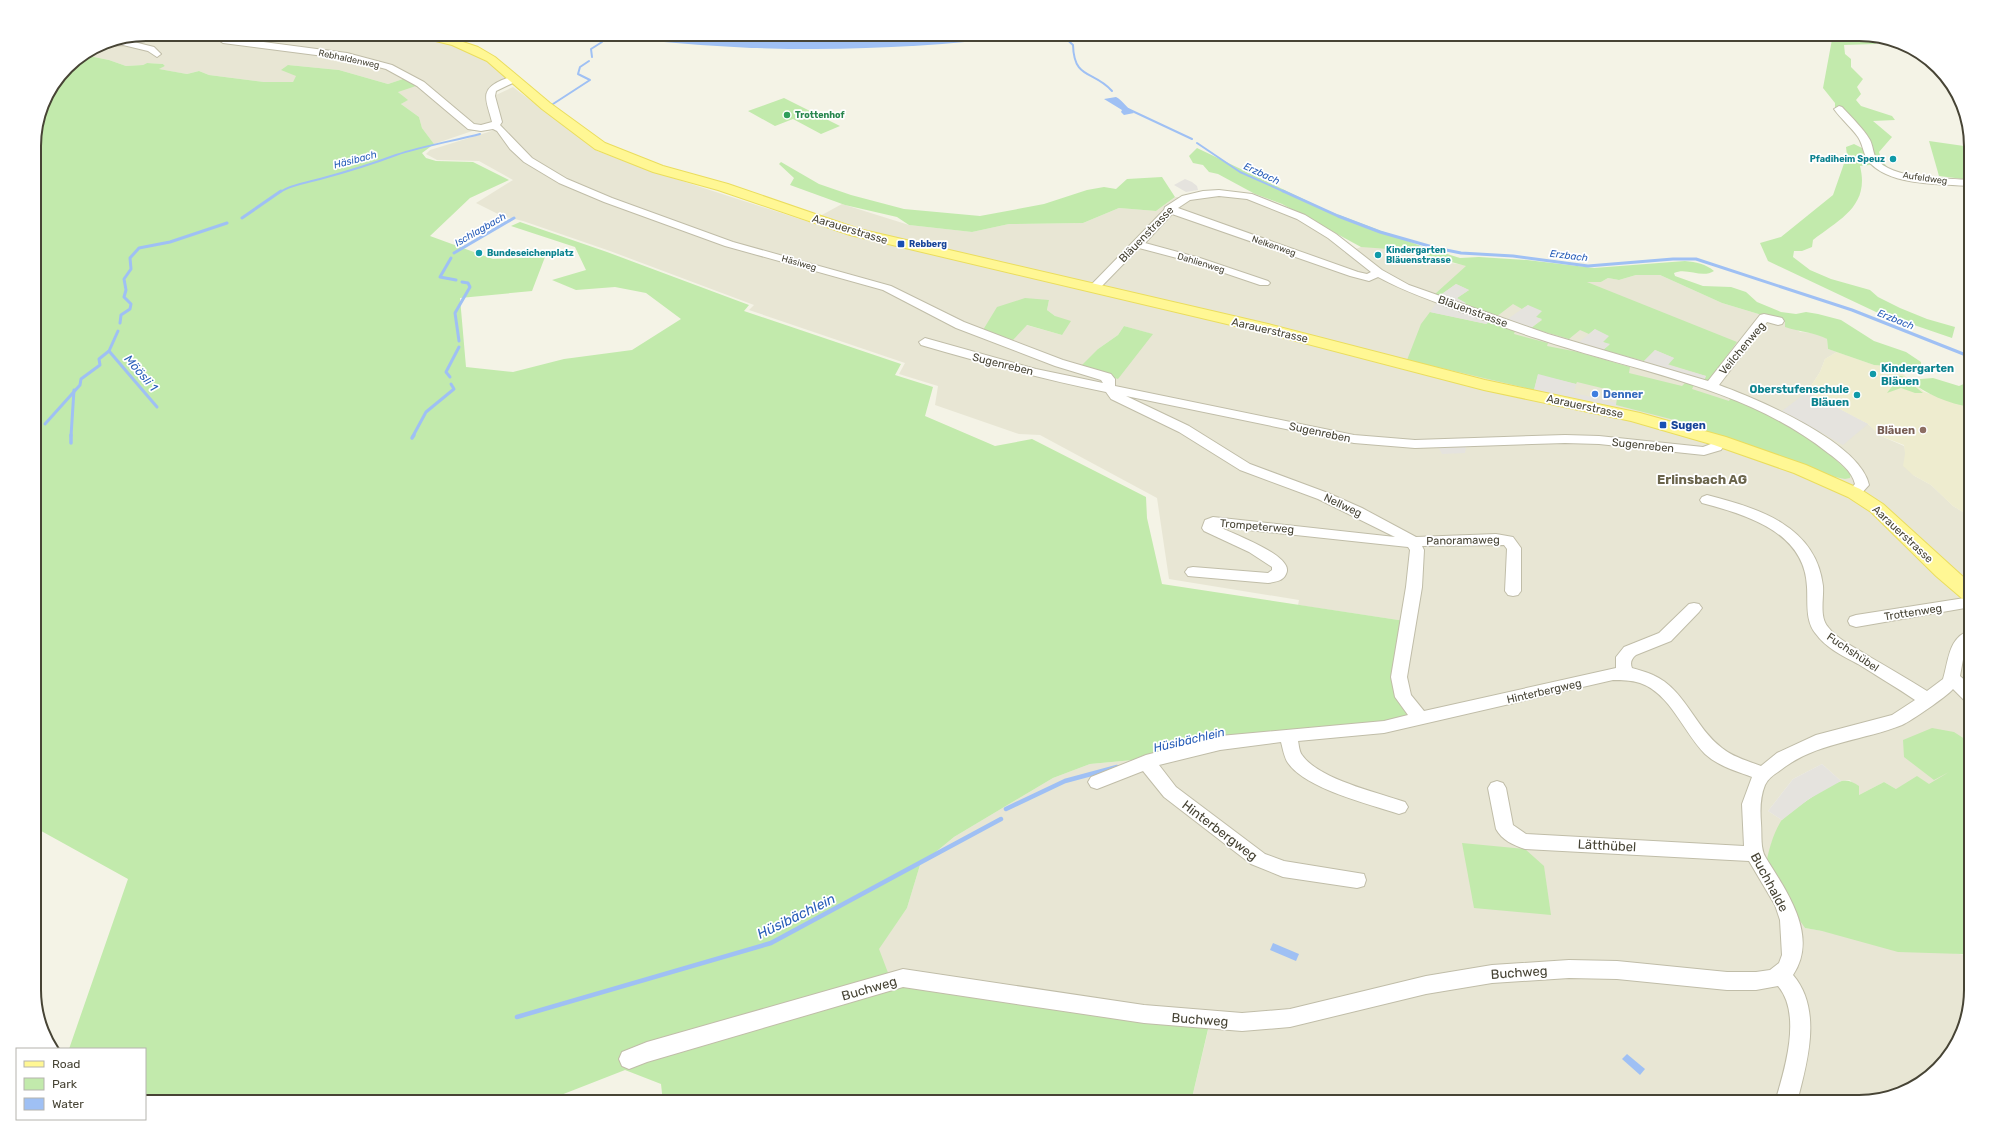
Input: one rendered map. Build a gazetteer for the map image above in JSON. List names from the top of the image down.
{
  "streets": {
    "main road": ["Aarauerstrasse"],
    "street": [
      "Rebhaldenweg",
      "Aufeldweg",
      "Bläuenstrasse",
      "Nelkenweg",
      "Häsiweg",
      "Dahlienweg",
      "Veilchenweg",
      "Sugenreben",
      "Nellweg",
      "Trompeterweg",
      "Panoramaweg",
      "Trottenweg",
      "Fuchshübel",
      "Hinterbergweg",
      "Lätthübel",
      "Buchhalde",
      "Buchweg"
    ]
  },
  "crossings": [
    ["Rebhaldenweg", "Häsiweg"],
    ["Aarauerstrasse", "Bläuenstrasse"],
    ["Aarauerstrasse", "Sugenreben"],
    ["Bläuenstrasse", "Nelkenweg"],
    ["Bläuenstrasse", "Dahlienweg"],
    ["Bläuenstrasse", "Veilchenweg"],
    ["Häsiweg", "Sugenreben"],
    ["Häsiweg", "Nellweg"],
    ["Sugenreben", "Nellweg"],
    ["Nellweg", "Trompeterweg"],
    ["Nellweg", "Panoramaweg"],
    ["Trompeterweg", "Panoramaweg"],
    ["Fuchshübel", "Buchhalde"],
    ["Hinterbergweg", "Buchhalde"],
    ["Lätthübel", "Buchhalde"],
    ["Buchhalde", "Buchweg"]
  ],
  "districts": ["Erlinsbach AG"],
  "water": [
    "Häsibach",
    "Erzbach",
    "Ischlagbach",
    "Möösli 1",
    "Hüsibächlein"
  ],
  "places": {
    "other": [
      "Trottenhof",
      "Pfadiheim Speuz",
      "Bundeseichenplatz",
      "Kindergarten Bläuenstrasse",
      "Kindergarten Bläuen",
      "Denner",
      "Oberstufenschule Bläuen",
      "Bläuen"
    ],
    "transit": ["Rebberg", "Sugen"]
  },
  "legend": ["Road", "Park", "Water"]
}
